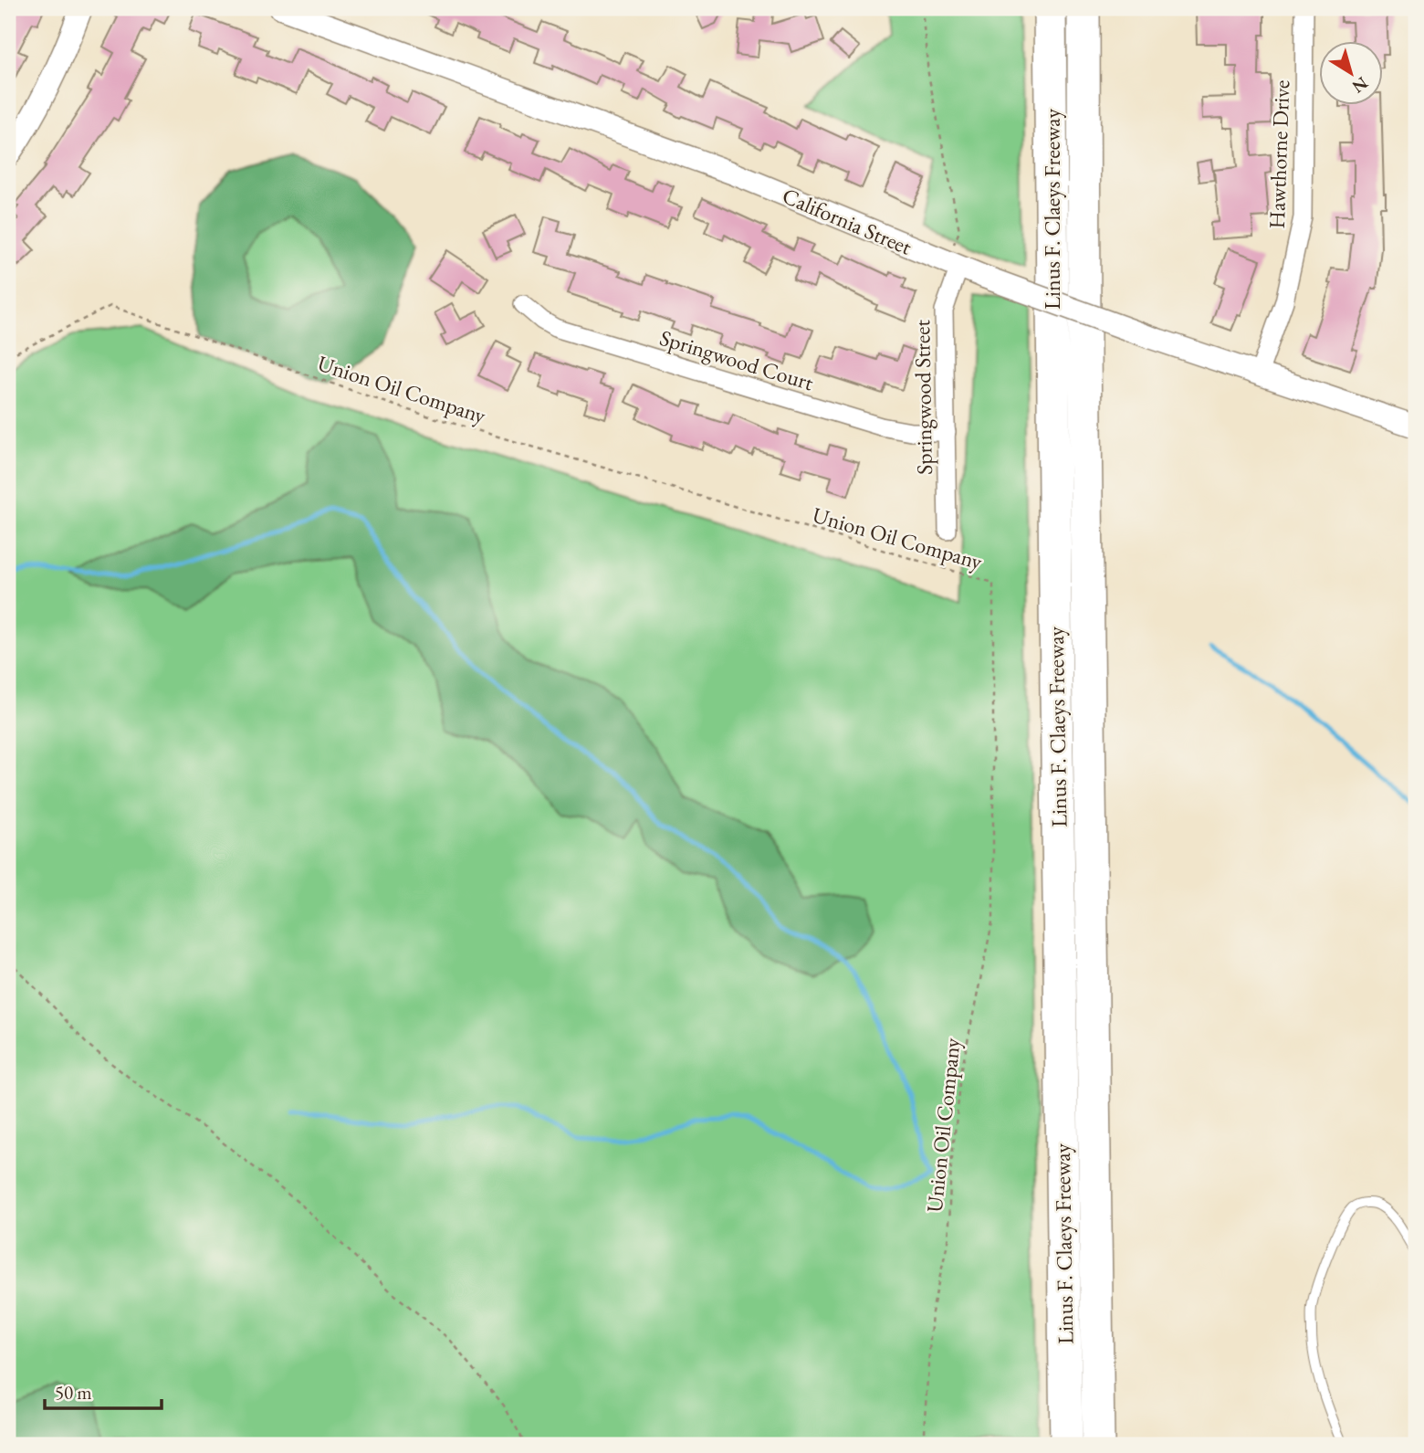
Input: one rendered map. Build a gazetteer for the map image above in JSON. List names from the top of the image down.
{
  "streets": {
    "highway": ["Linus F. Claeys Freeway"],
    "street": [
      "Hawthorne Drive",
      "California Street",
      "Springwood Court",
      "Springwood Street"
    ],
    "path": ["Union Oil Company"]
  },
  "crossings": [
    ["Hawthorne Drive", "California Street"],
    ["California Street", "Springwood Street"],
    ["Springwood Court", "Springwood Street"]
  ],
  "scale_bar": "50 m",
  "north": "bottom right"
}
